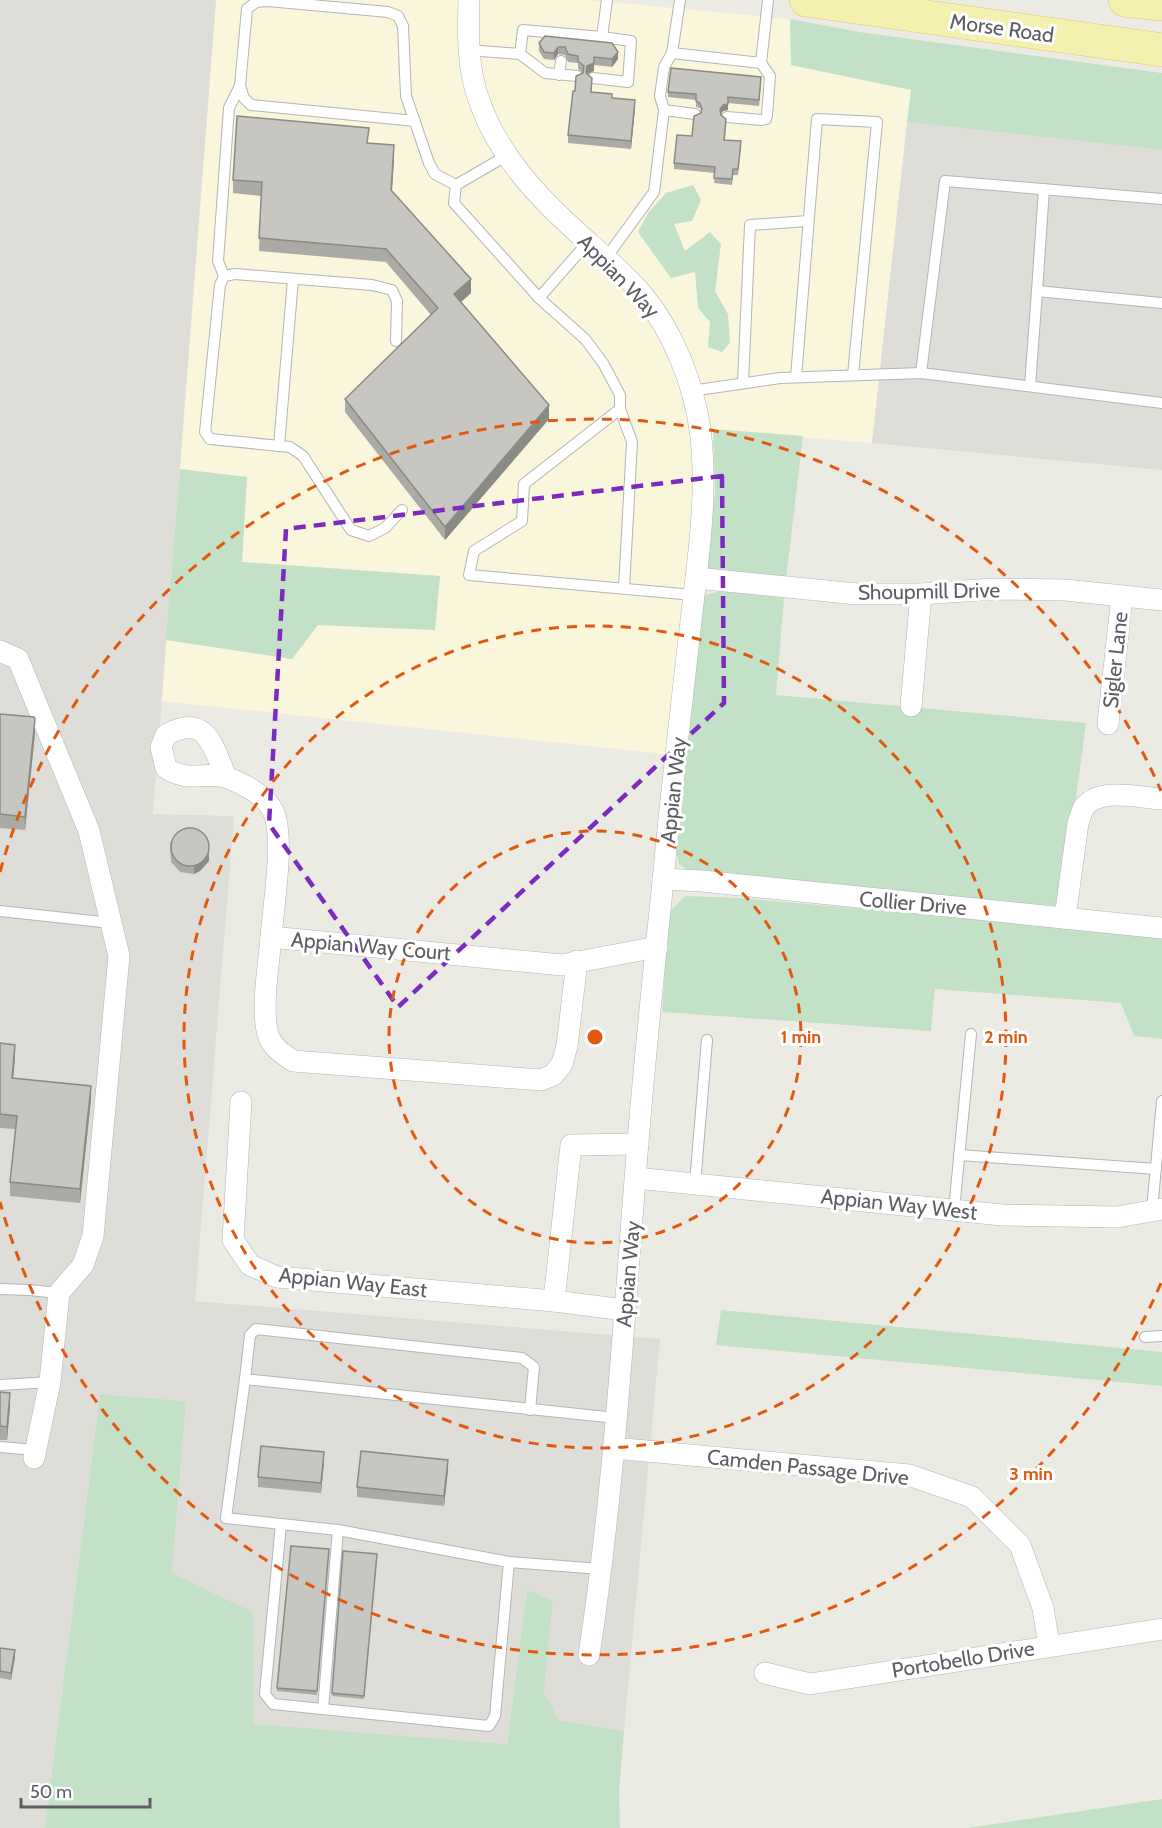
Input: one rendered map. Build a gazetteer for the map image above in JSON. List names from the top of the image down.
{
  "streets": {
    "main road": ["Morse Road"],
    "street": [
      "Appian Way",
      "Shoupmill Drive",
      "Sigler Lane",
      "Collier Drive",
      "Appian Way Court",
      "Appian Way West",
      "Appian Way East",
      "Camden Passage Drive",
      "Portobello Drive"
    ]
  },
  "crossings": [
    ["Appian Way", "Shoupmill Drive"],
    ["Appian Way", "Collier Drive"],
    ["Appian Way", "Appian Way Court"],
    ["Appian Way", "Appian Way West"],
    ["Appian Way", "Appian Way East"],
    ["Appian Way", "Camden Passage Drive"],
    ["Shoupmill Drive", "Sigler Lane"],
    ["Camden Passage Drive", "Portobello Drive"]
  ],
  "scale_bar": "50 m",
  "rings": ["1 min", "2 min", "3 min"]
}
